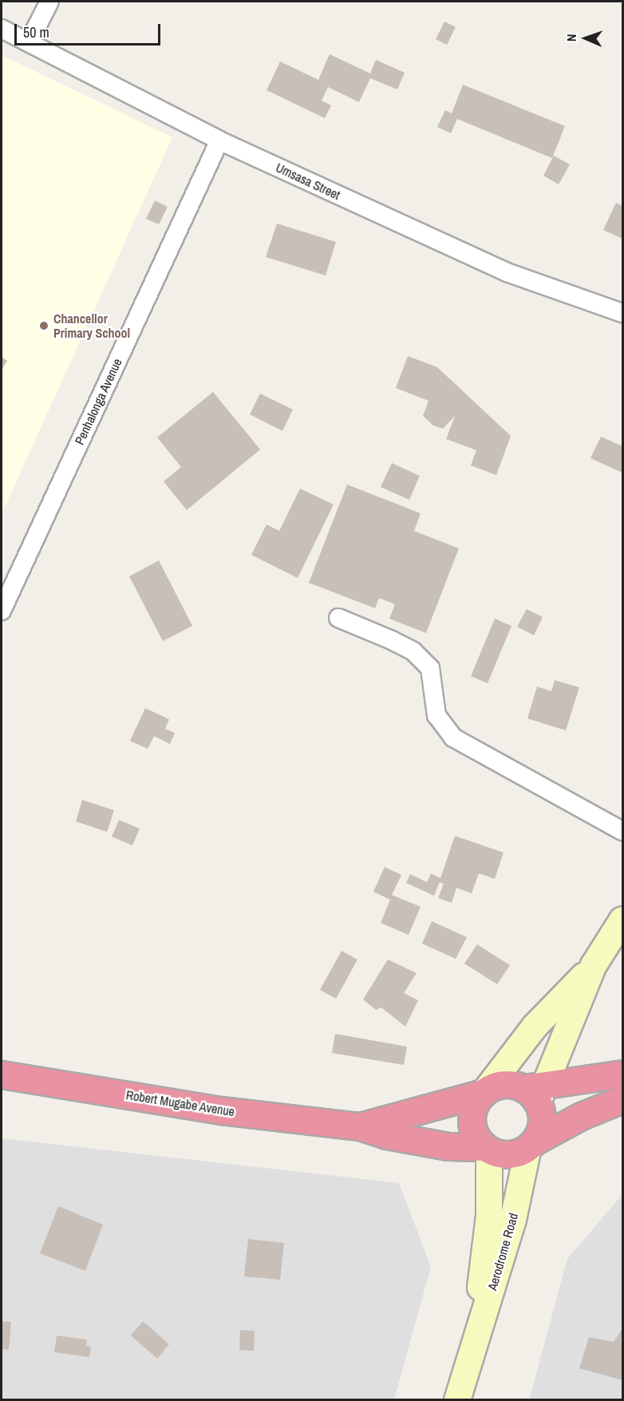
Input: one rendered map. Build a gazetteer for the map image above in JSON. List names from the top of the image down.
{
  "streets": {
    "highway": ["Robert Mugabe Avenue"],
    "street": ["Umsasa Street", "Penhalonga Avenue", "Aerodrome Road"]
  },
  "crossings": [
    ["Umsasa Street", "Penhalonga Avenue"],
    ["Robert Mugabe Avenue", "Aerodrome Road"]
  ],
  "places": ["Chancellor Primary School"],
  "scale_bar": "50 m",
  "north": "left"
}
